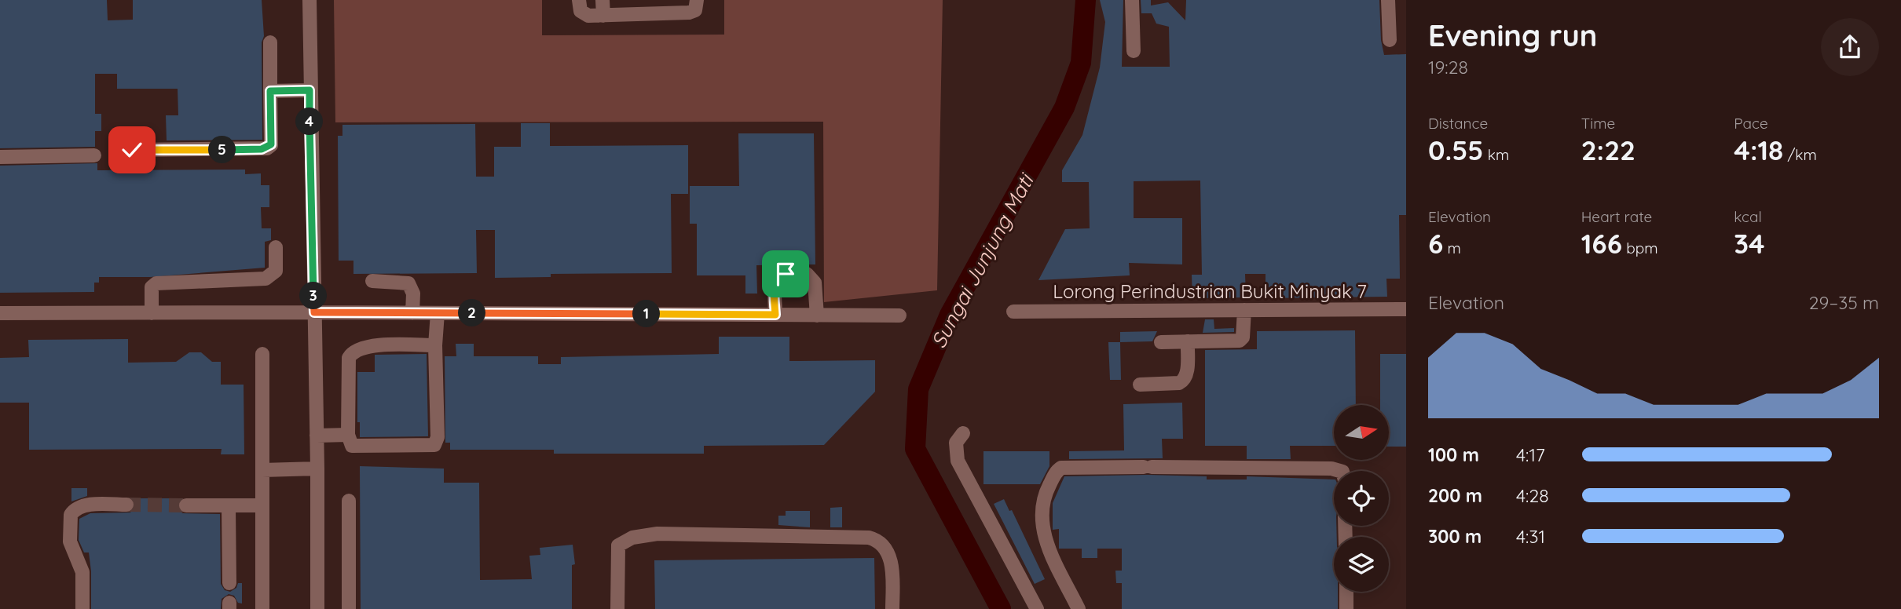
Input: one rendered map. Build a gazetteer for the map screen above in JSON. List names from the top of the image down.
{
  "streets": {
    "street": ["Lorong Perindustrian Bukit Minyak 7"]
  },
  "water": ["Sungai Junjung Mati"],
  "north": "right",
  "page": {
    "heading": ["Evening run", "19:28"],
    "stats": [
      ["Distance", "0.55 km"],
      ["Time", "2:22"],
      ["Pace", "4:18 /km"],
      ["Elevation", "6 m"],
      ["Heart rate", "166 bpm"],
      ["kcal", "34"]
    ],
    "pins": [
      "4",
      "5",
      "3",
      "2",
      "1"
    ],
    "chart": ["Elevation", "29–35 m"],
    "list": [
      {
        "name": "100 m",
        "note": "4:17"
      },
      {
        "name": "200 m",
        "note": "4:28"
      },
      {
        "name": "300 m",
        "note": "4:31"
      }
    ]
  }
}
